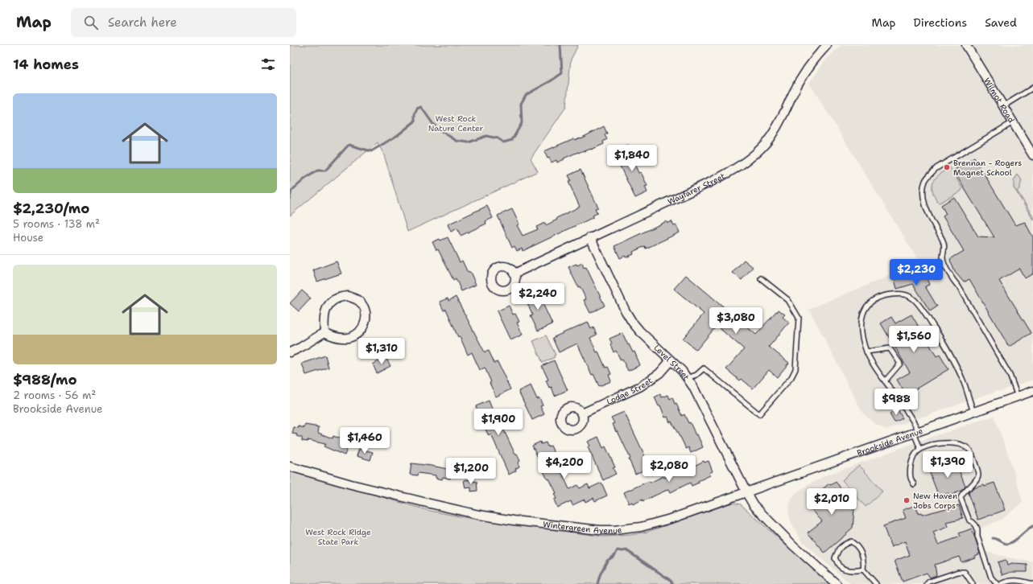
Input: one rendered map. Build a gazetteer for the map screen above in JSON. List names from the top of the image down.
{
  "streets": {
    "street": [
      "Wilmot Road",
      "Wayfarer Street",
      "Level Street",
      "Lodge Street",
      "Brookside Avenue",
      "Wintergreen Avenue"
    ]
  },
  "crossings": [
    ["Wayfarer Street", "Level Street"],
    ["Level Street", "Lodge Street"],
    ["Level Street", "Brookside Avenue"],
    ["Level Street", "Wintergreen Avenue"],
    ["Brookside Avenue", "Wintergreen Avenue"]
  ],
  "parks": ["West Rock Nature Center", "West Rock Ridge State Park"],
  "places": ["Brennan - Rogers Magnet School", "New Haven Jobs Corps"],
  "page": {
    "header": "Map",
    "search": "Search here",
    "nav": ["Map", "Directions", "Saved"],
    "heading": "14 homes",
    "list": [
      {
        "name": "$2,230/mo",
        "note": "5 rooms · 138 m² · House"
      },
      {
        "name": "$988/mo",
        "note": "2 rooms · 56 m² · Brookside Avenue"
      }
    ],
    "price": [
      "$1,840",
      "$2,230",
      "$2,240",
      "$3,080",
      "$1,560",
      "$1,310",
      "$988",
      "$1,900",
      "$1,460",
      "$1,390",
      "$4,200",
      "$2,080",
      "$1,200",
      "$2,010"
    ]
  }
}
